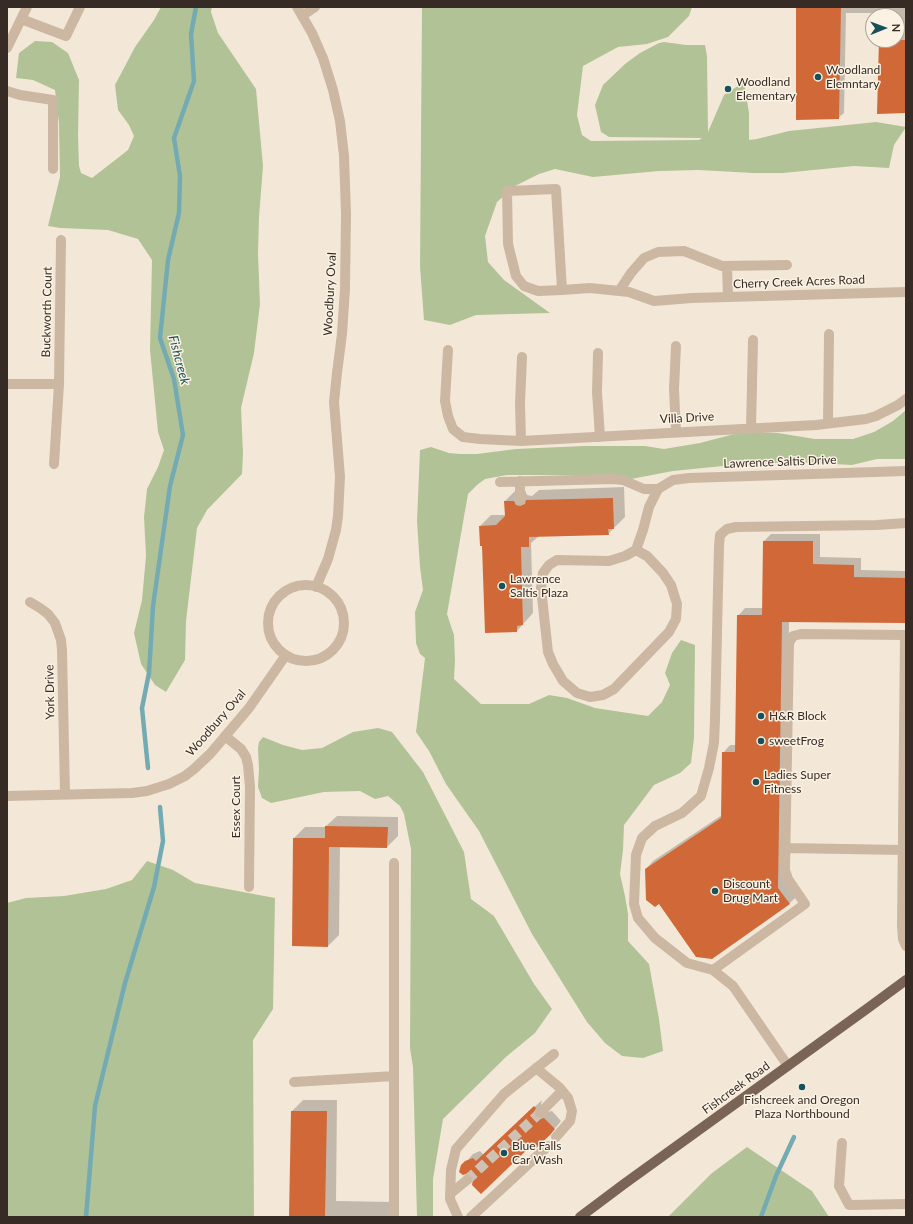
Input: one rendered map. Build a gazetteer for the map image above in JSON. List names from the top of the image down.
{
  "streets": {
    "main road": ["Fishcreek Road"],
    "street": [
      "Cherry Creek Acres Road",
      "Woodbury Oval",
      "Buckworth Court",
      "Villa Drive",
      "Lawrence Saltis Drive",
      "York Drive",
      "Essex Court"
    ]
  },
  "crossings": [
    ["Woodbury Oval", "York Drive"],
    ["Woodbury Oval", "Essex Court"]
  ],
  "water": ["Fishcreek"],
  "places": [
    "Woodland Elemntary",
    "Woodland Elementary",
    "Lawrence Saltis Plaza",
    "H&R Block",
    "sweetFrog",
    "Ladies Super Fitness",
    "Discount Drug Mart",
    "Fishcreek and Oregon Plaza Northbound",
    "Blue Falls Car Wash"
  ],
  "north": "right"
}
